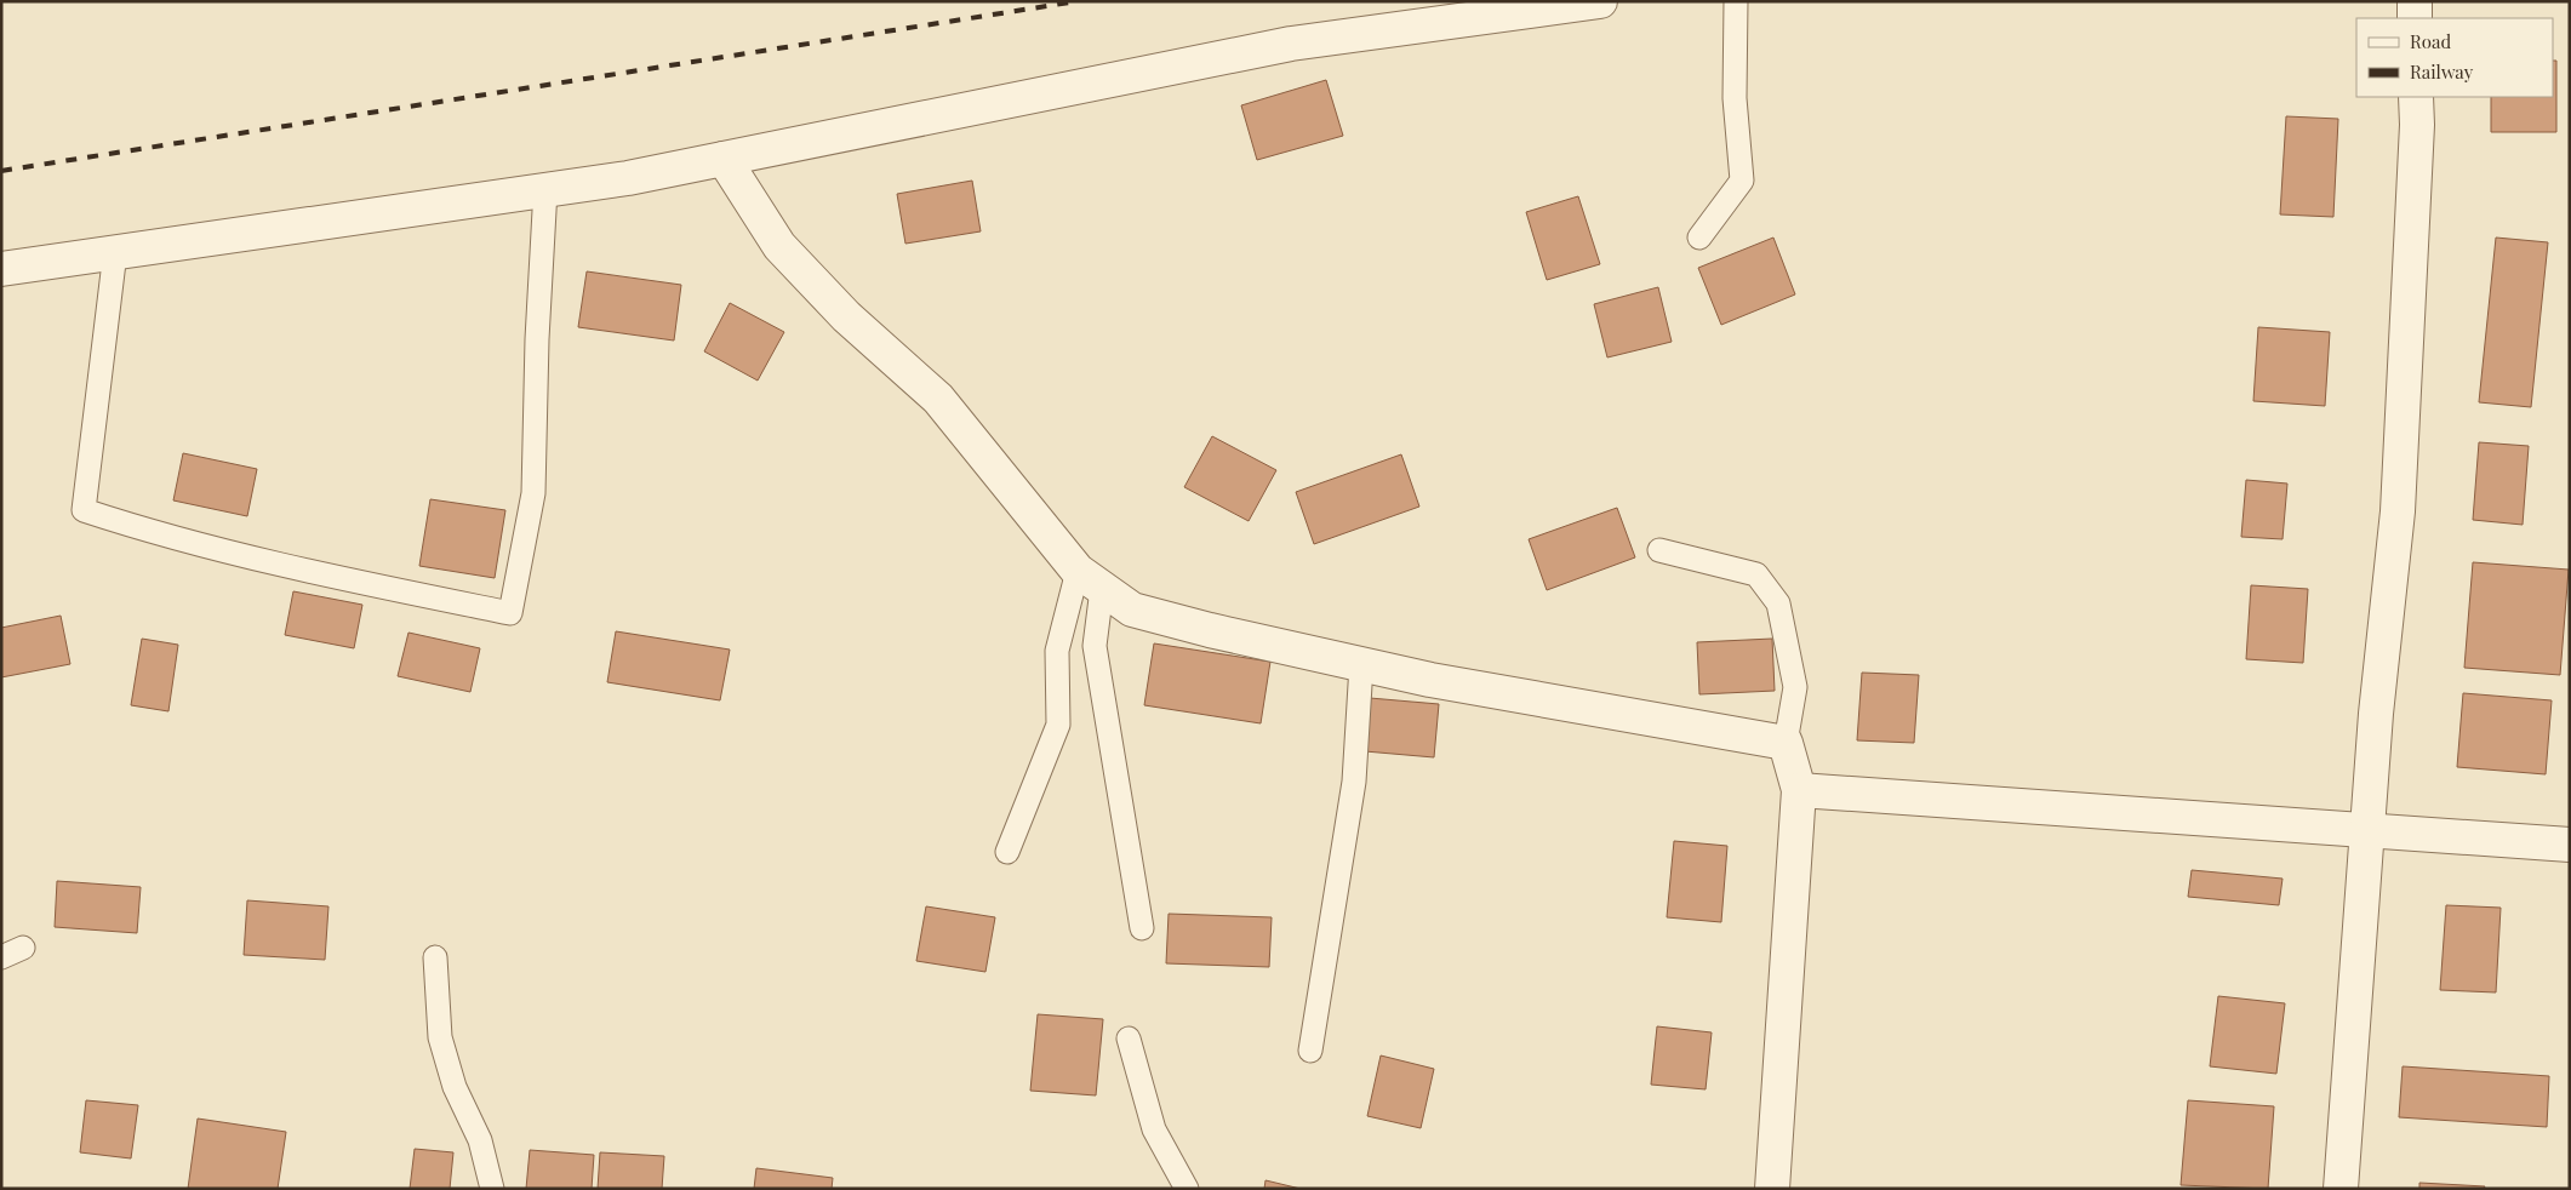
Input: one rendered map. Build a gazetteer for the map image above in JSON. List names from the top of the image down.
{
  "legend": ["Road", "Railway"]
}
